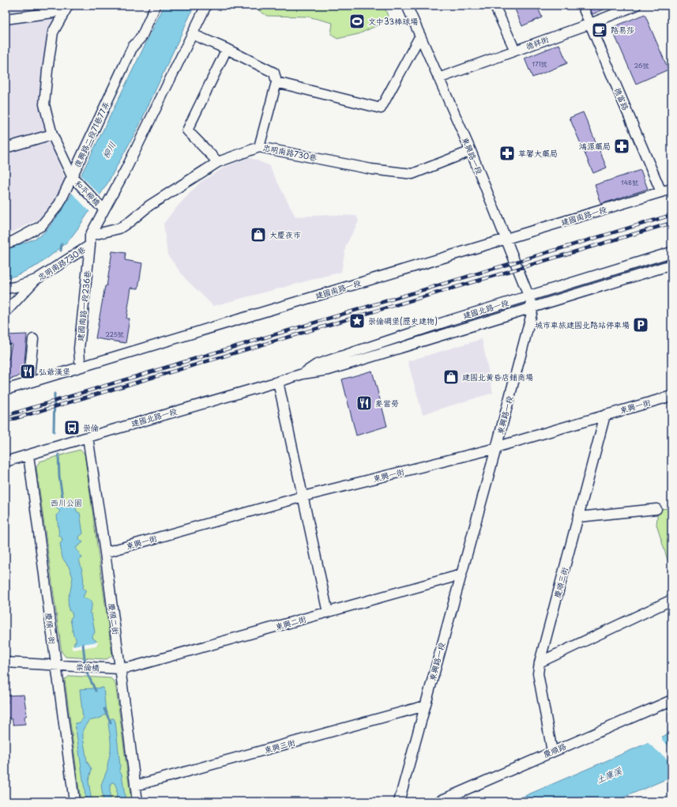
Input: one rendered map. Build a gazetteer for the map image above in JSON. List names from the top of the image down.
{
  "streets": {
    "street": [
      "德祥街",
      "德富路",
      "復興路二段71巷77弄",
      "忠明南路730巷",
      "東興路一段",
      "和平柳橋",
      "建國南路一段",
      "建國南路一段236巷",
      "建國北路一段",
      "東興一街",
      "慶順三街",
      "慶順二街",
      "東興二街",
      "慶順一街",
      "崇倫橋",
      "東興三街",
      "慶順路"
    ]
  },
  "crossings": [
    ["德祥街", "德富路"],
    ["德祥街", "東興路一段"],
    ["德富路", "建國南路一段"],
    ["復興路二段71巷77弄", "和平柳橋"],
    ["忠明南路730巷", "東興路一段"],
    ["忠明南路730巷", "和平柳橋"],
    ["忠明南路730巷", "建國南路一段236巷"],
    ["東興路一段", "建國南路一段"],
    ["東興路一段", "建國北路一段"],
    ["東興路一段", "東興一街"],
    ["東興路一段", "東興二街"],
    ["東興路一段", "東興三街"],
    ["建國南路一段", "建國南路一段236巷"],
    ["建國北路一段", "慶順二街"],
    ["建國北路一段", "慶順一街"],
    ["東興一街", "慶順三街"],
    ["東興一街", "慶順二街"],
    ["慶順三街", "慶順路"],
    ["慶順二街", "東興二街"],
    ["慶順二街", "崇倫橋"],
    ["慶順二街", "東興三街"],
    ["東興二街", "崇倫橋"],
    ["慶順一街", "崇倫橋"]
  ],
  "water": ["柳川", "土庫溪"],
  "parks": ["西川公園"],
  "places": {
    "sports": ["文中33棒球場"],
    "cafe": ["路易莎"],
    "pharmacy": ["鴻源藥局", "草馨大藥局"],
    "shop": ["大慶夜市", "建國北黃昏店鋪商場"],
    "place": ["崇倫碉堡(歷史建物)"],
    "parking": ["城市車旅建國北路站停車場"],
    "restaurant": ["弘爺漢堡", "麥當勞"],
    "bus stop": ["崇倫"]
  },
  "house_numbers": [
    "171號",
    "26號",
    "148號",
    "225號"
  ]
}
